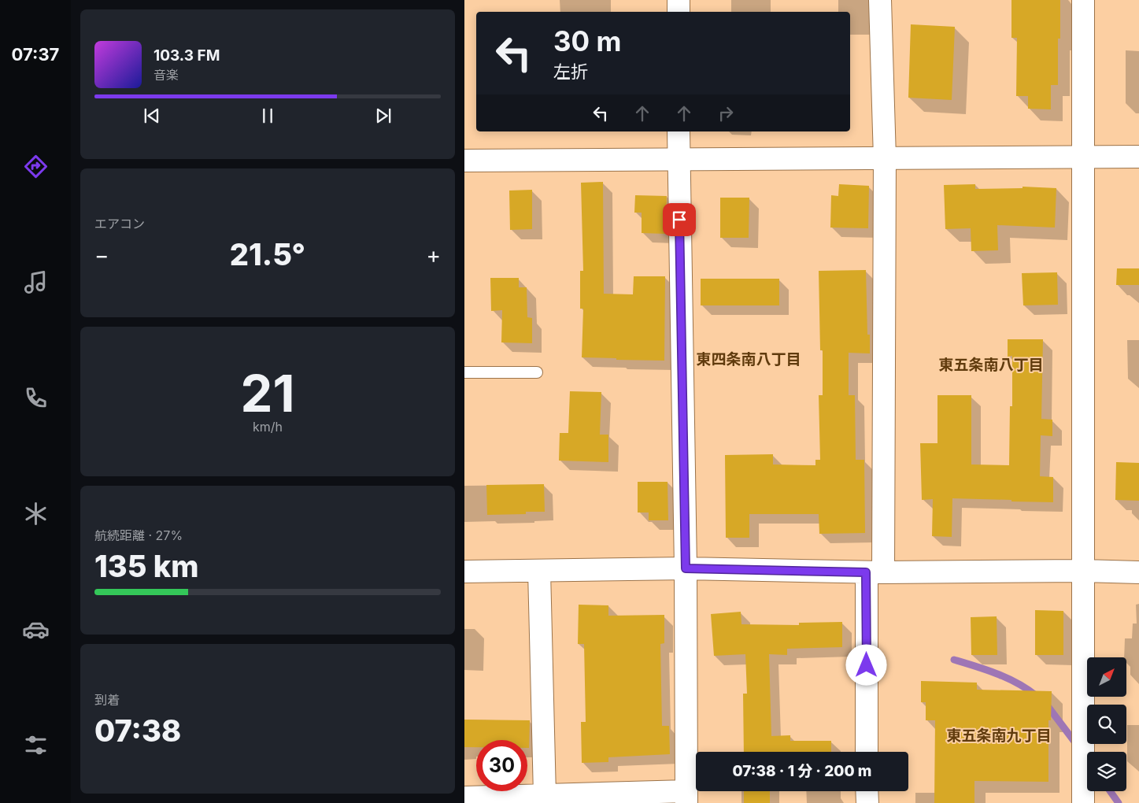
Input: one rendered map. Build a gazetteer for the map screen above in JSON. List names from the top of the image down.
{
  "districts": ["東四条南八丁目", "東五条南八丁目", "東五条南九丁目"],
  "north": "top right",
  "page": {
    "tabs": "07:37",
    "turn": ["30 m", "左折"],
    "song": ["103.3 FM", "音楽"],
    "tile": [
      "エアコン",
      ["21", "km/h"],
      ["航続距離 · 27%", "135 km"],
      ["到着", "07:38"]
    ],
    "heat": ["−", "21.5°", "+"],
    "limit": "30",
    "trip": "07:38 · 1 分 · 200 m"
  }
}
